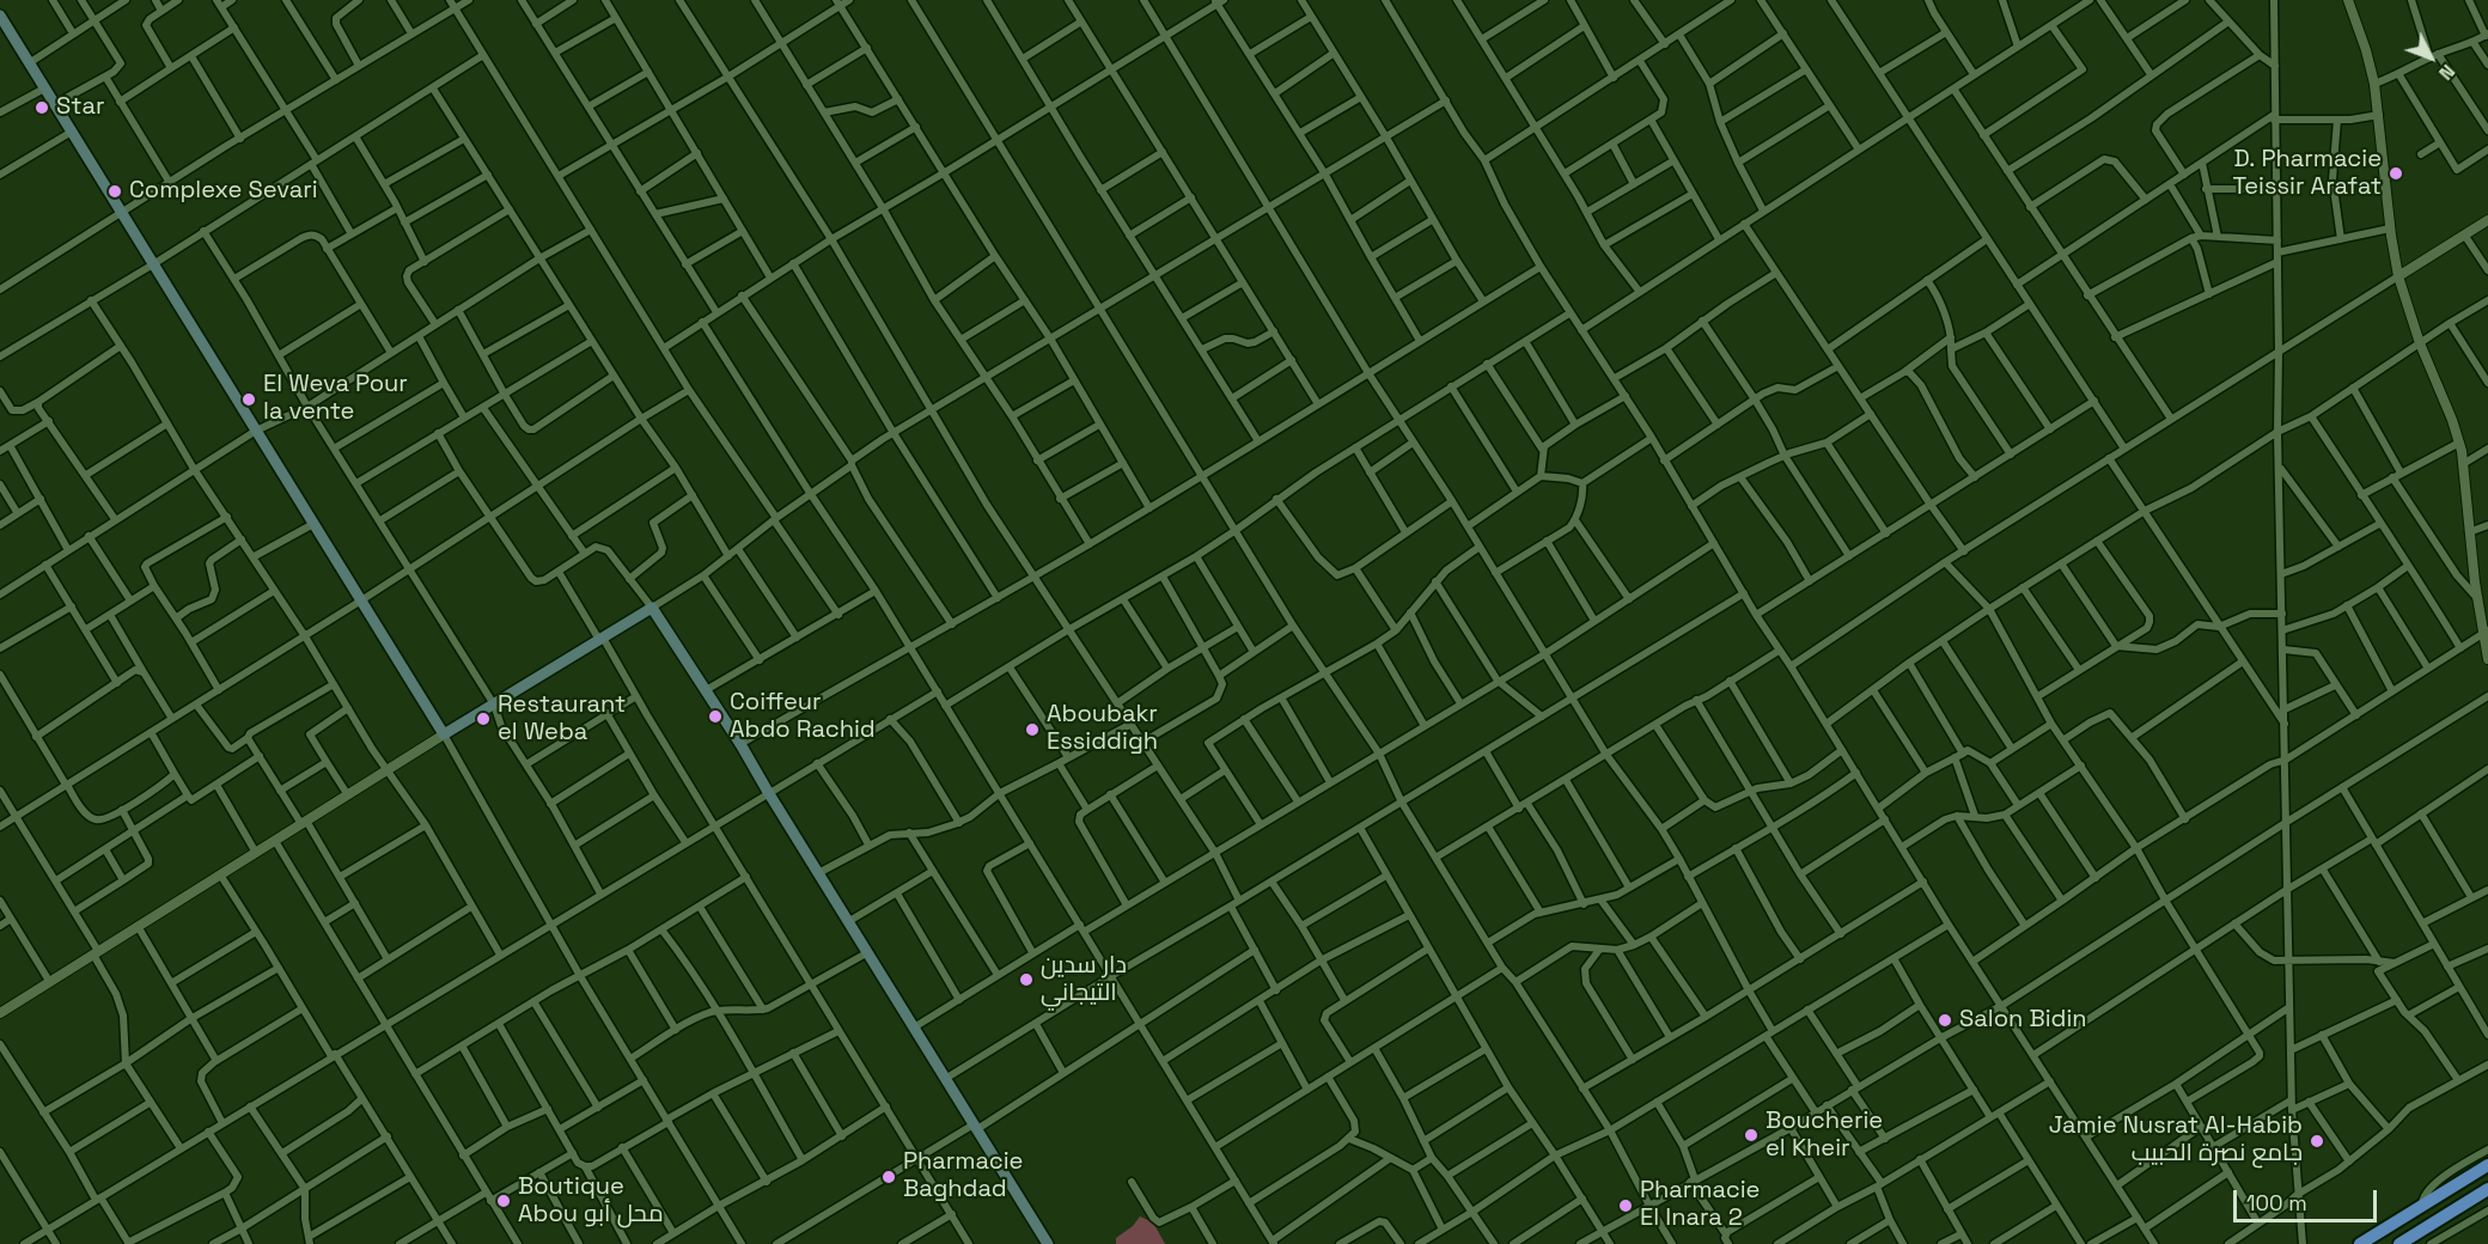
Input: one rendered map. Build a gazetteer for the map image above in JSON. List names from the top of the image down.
{
  "places": [
    "Star",
    "D. Pharmacie Teissir Arafat",
    "Complexe Sevari",
    "El Weva Pour la vente",
    "Coiffeur Abdo Rachid",
    "Restaurant el Weba",
    "Aboubakr Essiddigh",
    "دار سدين التيجاني",
    "Salon Bidin",
    "Boucherie el Kheir",
    "Jamie Nusrat Al-Habib جامع نصرة الحبيب",
    "Pharmacie Baghdad",
    "Boutique Abou محل أبو",
    "Pharmacie El Inara 2"
  ],
  "scale_bar": "100 m",
  "north": "bottom right"
}
